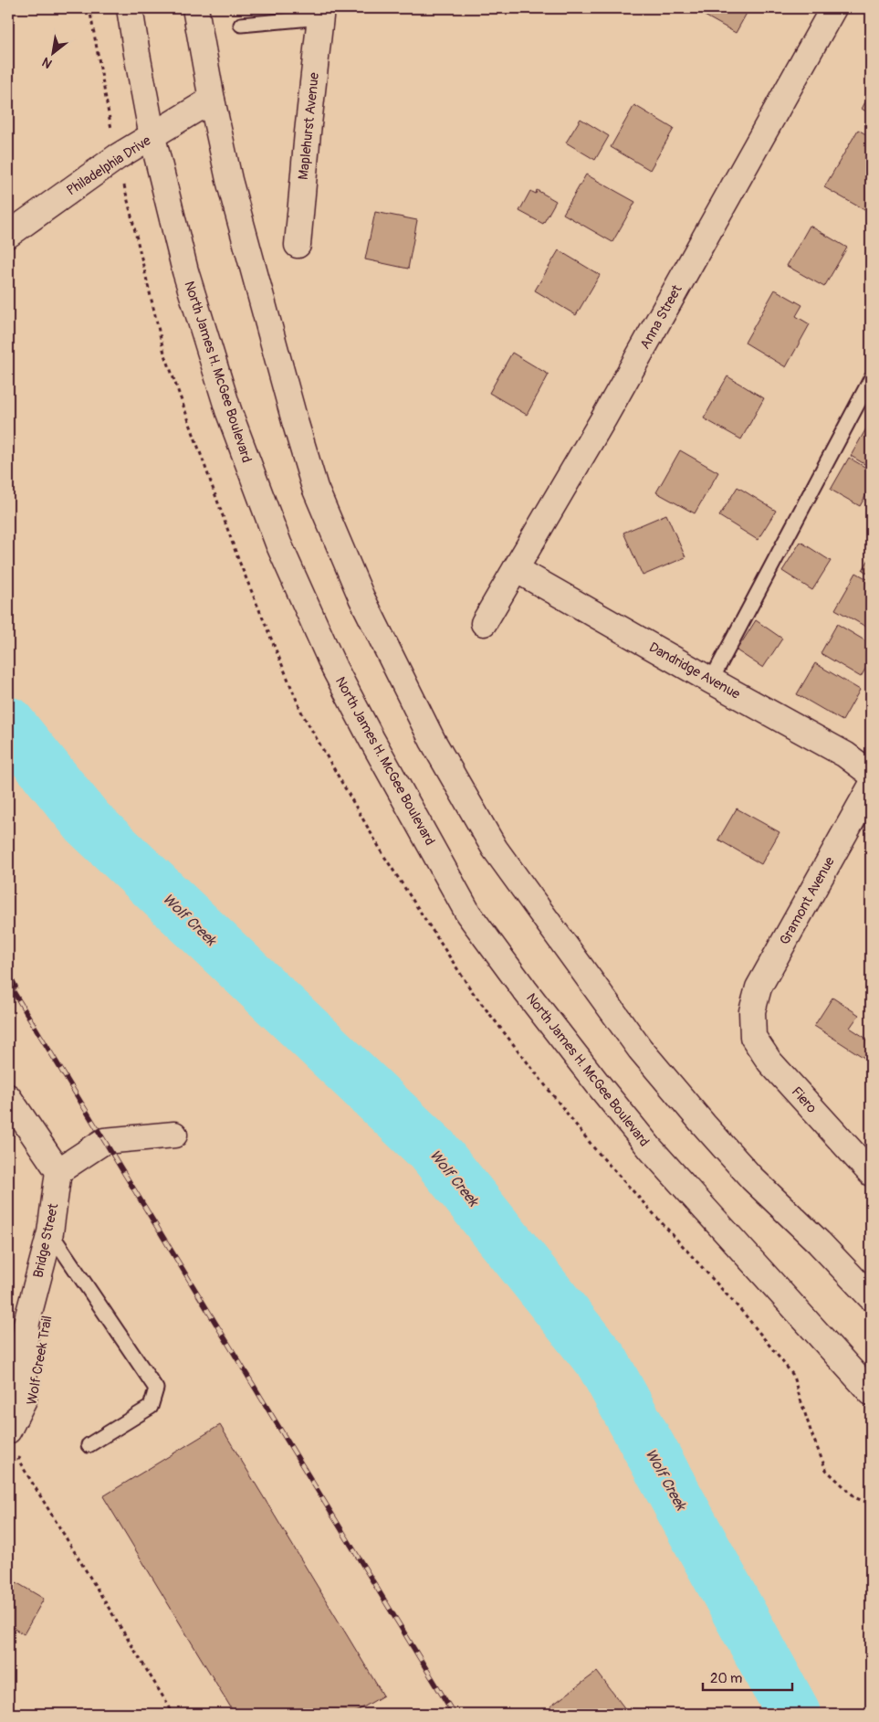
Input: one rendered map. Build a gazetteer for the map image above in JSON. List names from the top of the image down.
{
  "streets": {
    "main road": [
      "Maplehurst Avenue",
      "Philadelphia Drive",
      "Anna Street",
      "North James H. McGee Boulevard",
      "Dandridge Avenue",
      "Gramont Avenue",
      "Fiero",
      "Bridge Street"
    ]
  },
  "crossings": [
    ["Philadelphia Drive", "North James H. McGee Boulevard"],
    ["Anna Street", "Dandridge Avenue"],
    ["Gramont Avenue", "Fiero"]
  ],
  "water": ["Wolf Creek"],
  "scale_bar": "20 m",
  "north": "bottom left"
}
